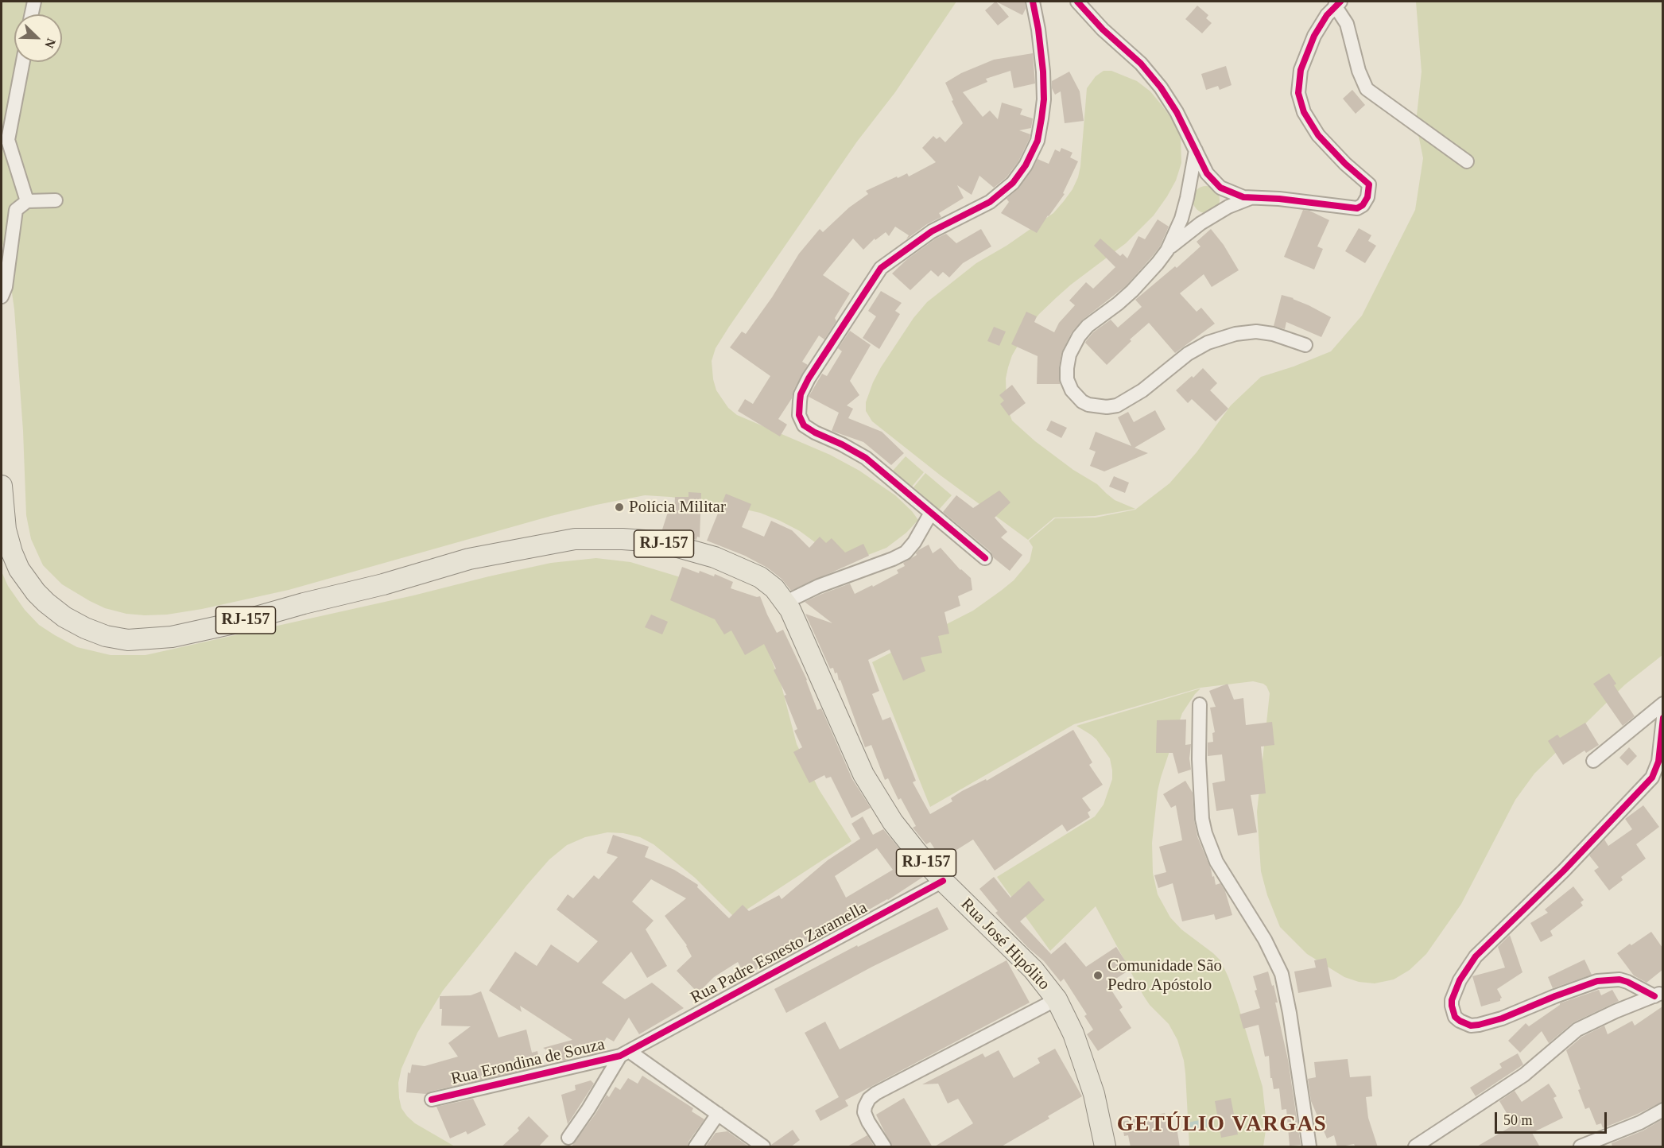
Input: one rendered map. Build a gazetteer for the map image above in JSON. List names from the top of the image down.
{
  "streets": {
    "main road": ["RJ-157", "Rua José Hipólito"],
    "street": ["Rua Padre Esnesto Zaramella", "Rua Erondina de Souza"]
  },
  "crossings": [
    ["Rua José Hipólito", "Rua Padre Esnesto Zaramella"],
    ["Rua Padre Esnesto Zaramella", "Rua Erondina de Souza"]
  ],
  "districts": ["GETÚLIO VARGAS"],
  "places": ["Polícia Militar", "Comunidade São Pedro Apóstolo"],
  "scale_bar": "50 m",
  "north": "bottom right"
}
